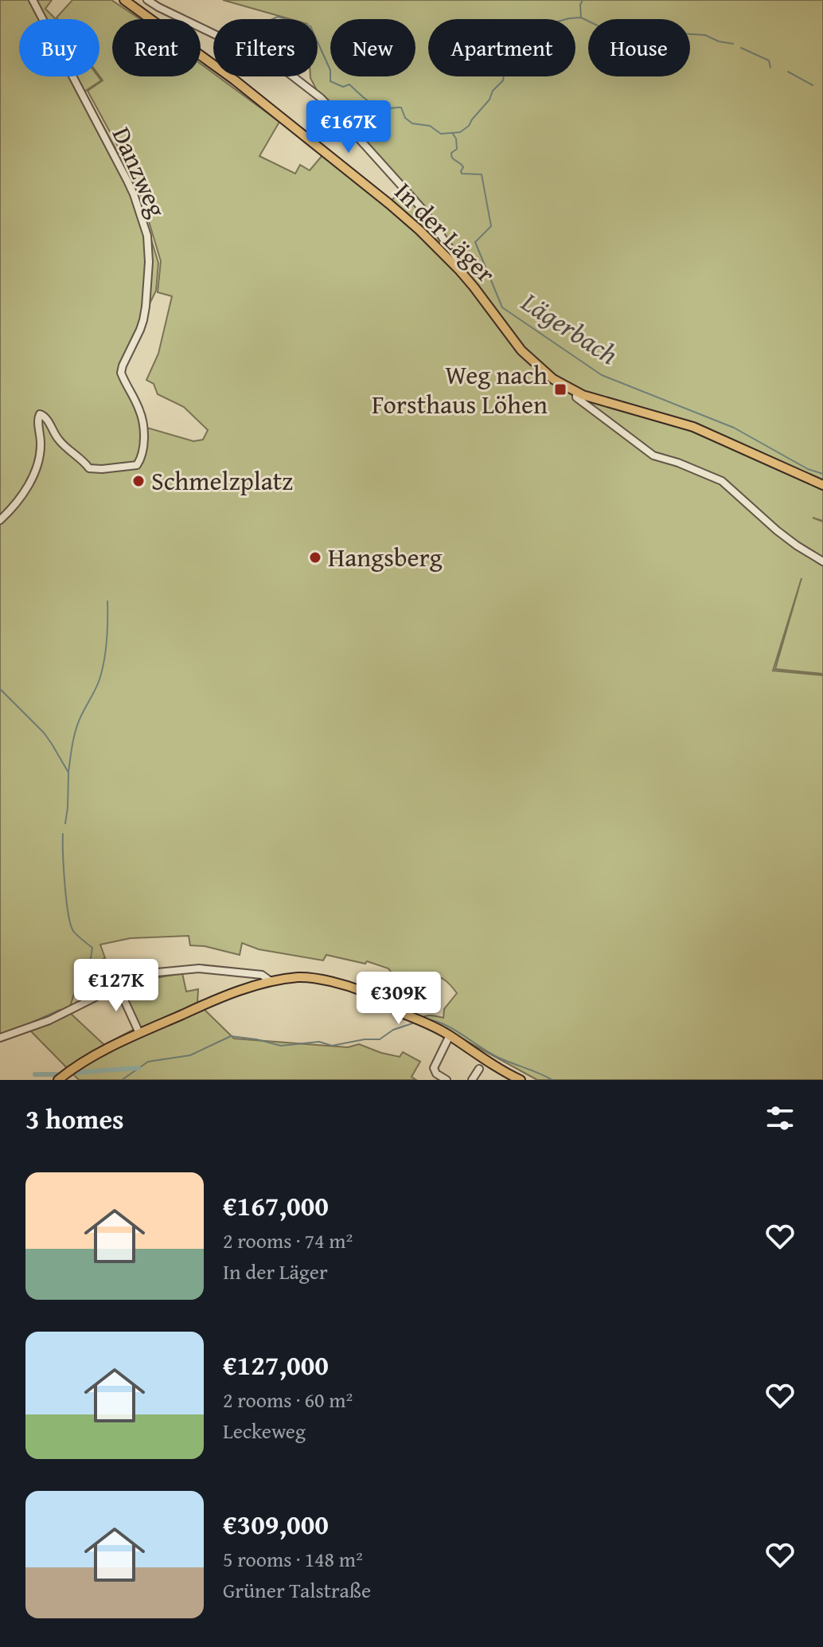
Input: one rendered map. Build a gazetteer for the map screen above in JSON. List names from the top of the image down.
{
  "streets": {
    "main road": ["In der Läger"],
    "street": ["Danzweg"]
  },
  "water": ["Lägerbach"],
  "places": {
    "transit": ["Weg nach Forsthaus Löhen"],
    "other": ["Schmelzplatz", "Hangsberg"]
  },
  "page": {
    "chip": [
      "Buy",
      "Rent",
      "Filters",
      "New",
      "Apartment",
      "House"
    ],
    "price": ["€167K", "€127K", "€309K"],
    "heading": "3 homes",
    "list": [
      {
        "name": "€167,000",
        "note": "2 rooms · 74 m² · In der Läger"
      },
      {
        "name": "€127,000",
        "note": "2 rooms · 60 m² · Leckeweg"
      },
      {
        "name": "€309,000",
        "note": "5 rooms · 148 m² · Grüner Talstraße"
      }
    ]
  }
}
